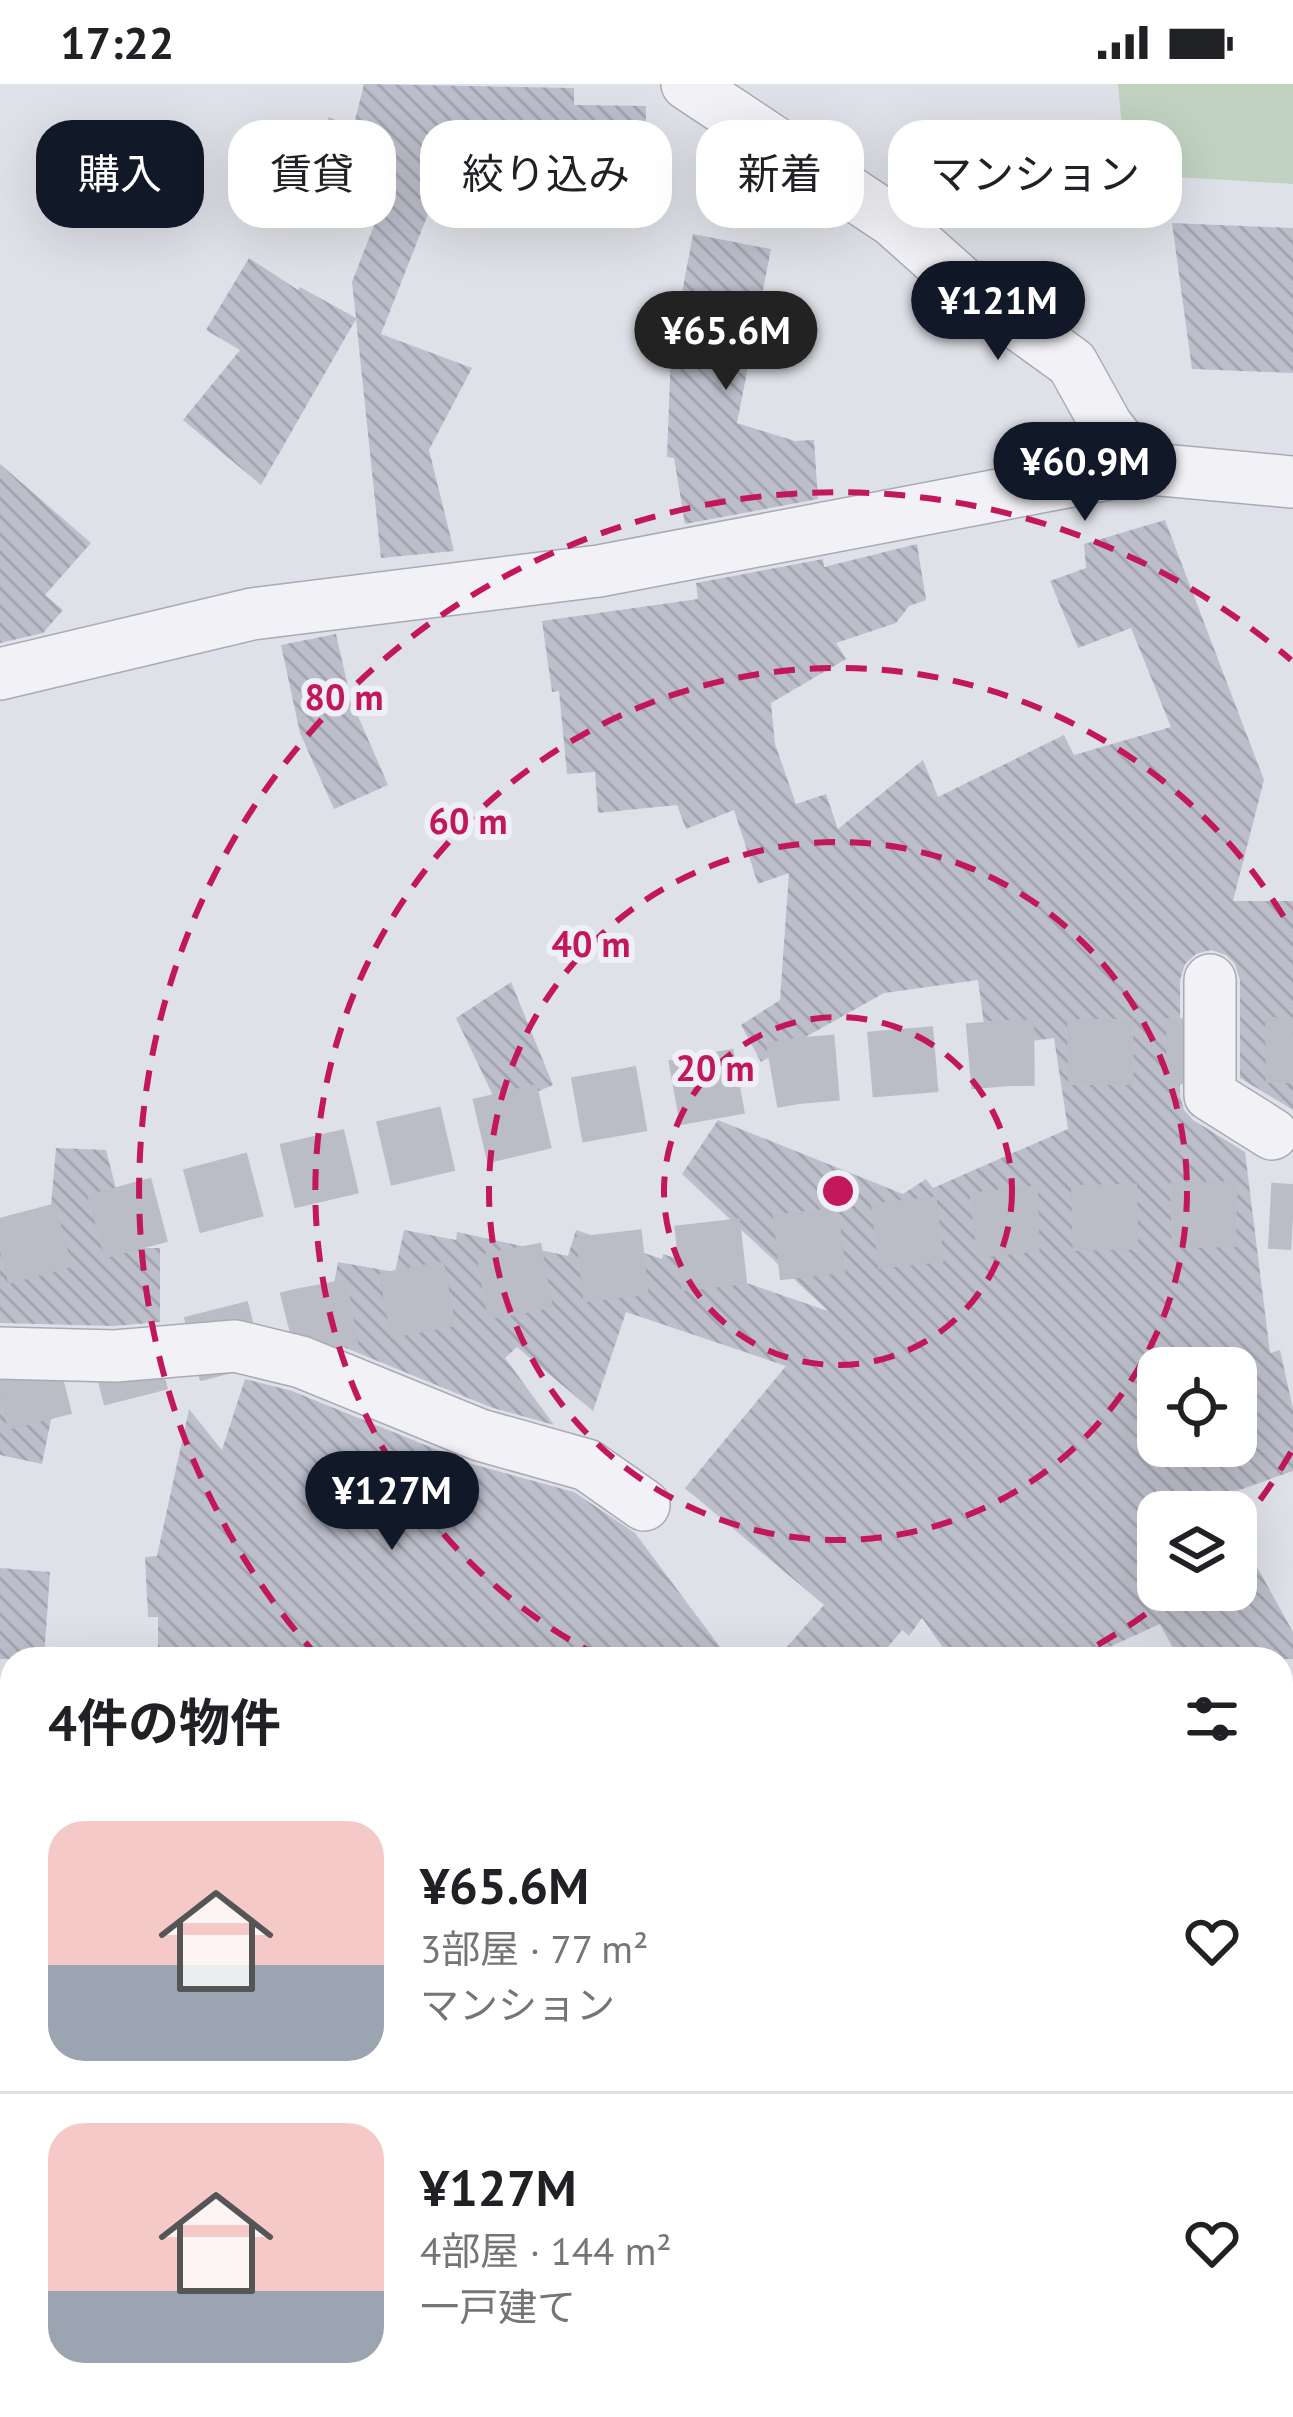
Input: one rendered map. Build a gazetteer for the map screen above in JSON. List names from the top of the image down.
{
  "page": {
    "status": "17:22",
    "chip": [
      "購入",
      "賃貸",
      "絞り込み",
      "新着",
      "マンション"
    ],
    "price": [
      "¥121M",
      "¥65.6M",
      "¥60.9M",
      "¥127M"
    ],
    "heading": "4件の物件",
    "list": [
      {
        "name": "¥65.6M",
        "note": "3部屋 · 77 m² · マンション"
      },
      {
        "name": "¥127M",
        "note": "4部屋 · 144 m² · 一戸建て"
      }
    ]
  },
  "rings": [
    "80 m",
    "60 m",
    "40 m",
    "20 m"
  ]
}
